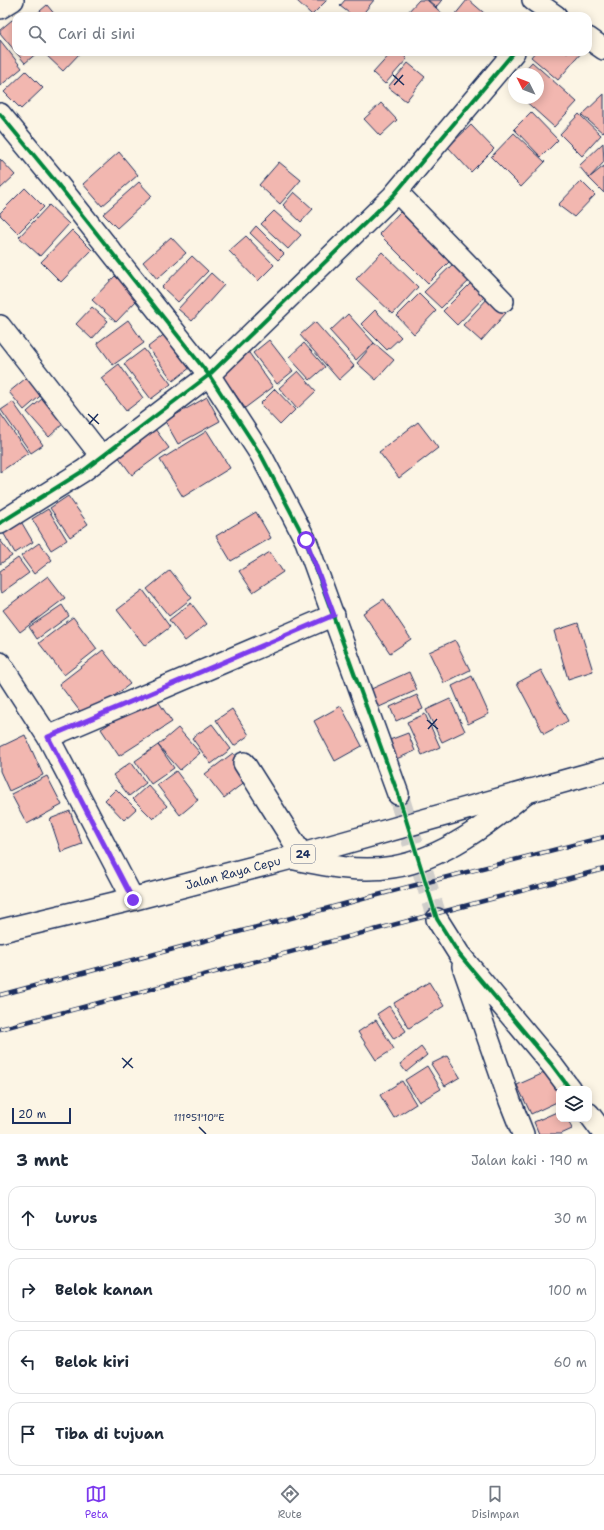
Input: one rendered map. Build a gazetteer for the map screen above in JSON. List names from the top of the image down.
{
  "streets": {
    "highway": ["24", "Jalan Raya Cepu"]
  },
  "scale_bar": "20 m",
  "north": "top left",
  "page": {
    "search": "Cari di sini",
    "scale": "20 m",
    "heading": ["3 mnt", "Jalan kaki · 190 m"],
    "list": [
      ["Lurus", "30 m"],
      ["Belok kanan", "100 m"],
      ["Belok kiri", "60 m"],
      "Tiba di tujuan"
    ],
    "nav": ["Peta", "Rute", "Disimpan"]
  },
  "coordinates": ["111°51'10\"E"]
}
